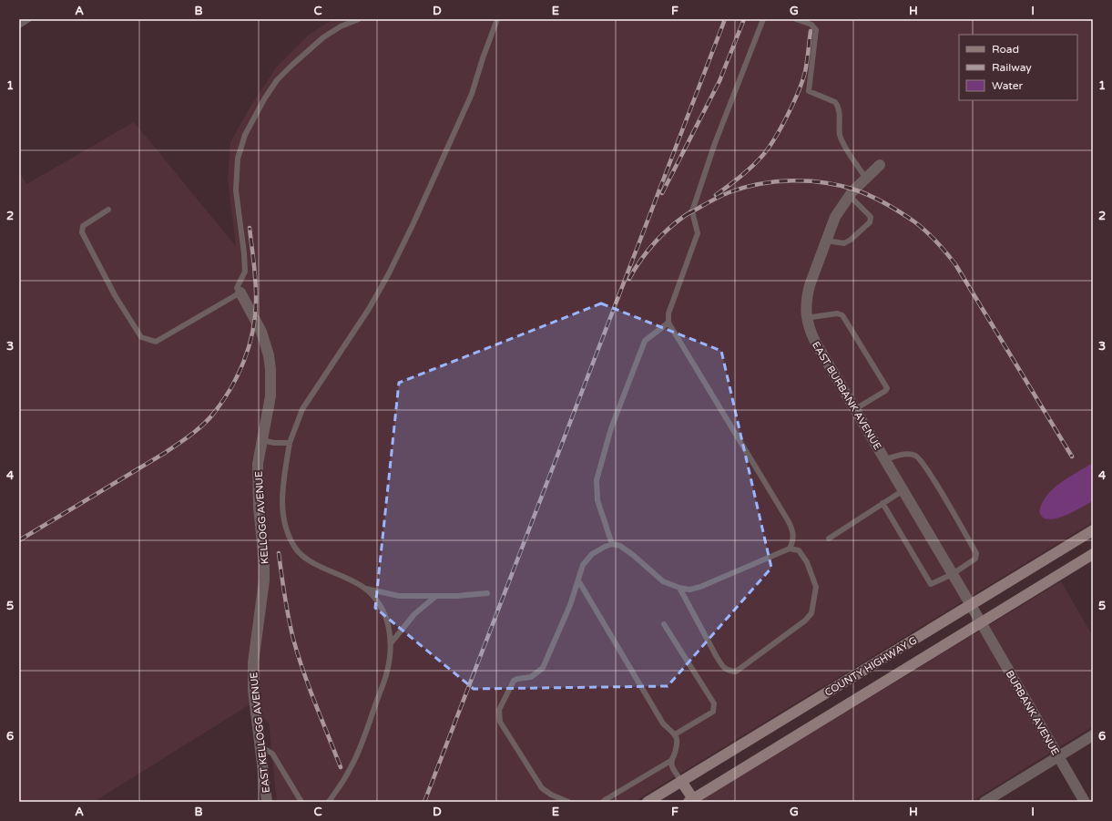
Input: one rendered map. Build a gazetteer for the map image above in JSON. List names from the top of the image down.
{
  "streets": {
    "main road": ["COUNTY HIGHWAY G"],
    "street": [
      "EAST BURBANK AVENUE",
      "KELLOGG AVENUE",
      "BURBANK AVENUE",
      "EAST KELLOGG AVENUE"
    ]
  },
  "crossings": [
    ["EAST BURBANK AVENUE", "COUNTY HIGHWAY G"],
    ["EAST BURBANK AVENUE", "BURBANK AVENUE"],
    ["KELLOGG AVENUE", "EAST KELLOGG AVENUE"],
    ["COUNTY HIGHWAY G", "BURBANK AVENUE"]
  ],
  "legend": ["Road", "Railway", "Water"],
  "grid": {
    "columns": [
      "A",
      "B",
      "C",
      "D",
      "E",
      "F",
      "G",
      "H",
      "I"
    ],
    "rows": [
      "1",
      "2",
      "3",
      "4",
      "5",
      "6"
    ]
  }
}
